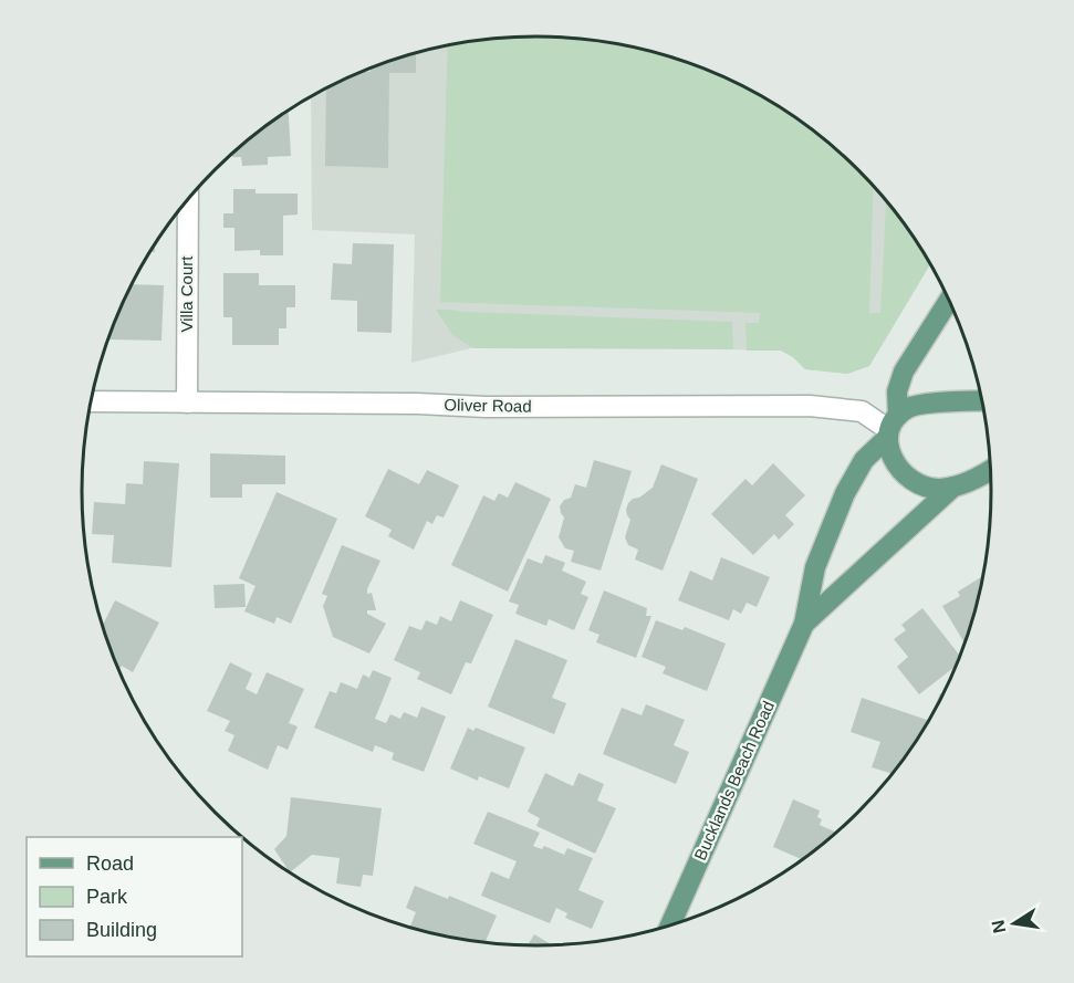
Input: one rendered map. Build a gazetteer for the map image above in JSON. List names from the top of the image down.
{
  "streets": {
    "main road": ["Bucklands Beach Road"],
    "street": ["Villa Court", "Oliver Road"]
  },
  "crossings": [
    ["Villa Court", "Oliver Road"],
    ["Oliver Road", "Bucklands Beach Road"]
  ],
  "legend": ["Road", "Park", "Building"],
  "north": "left"
}
